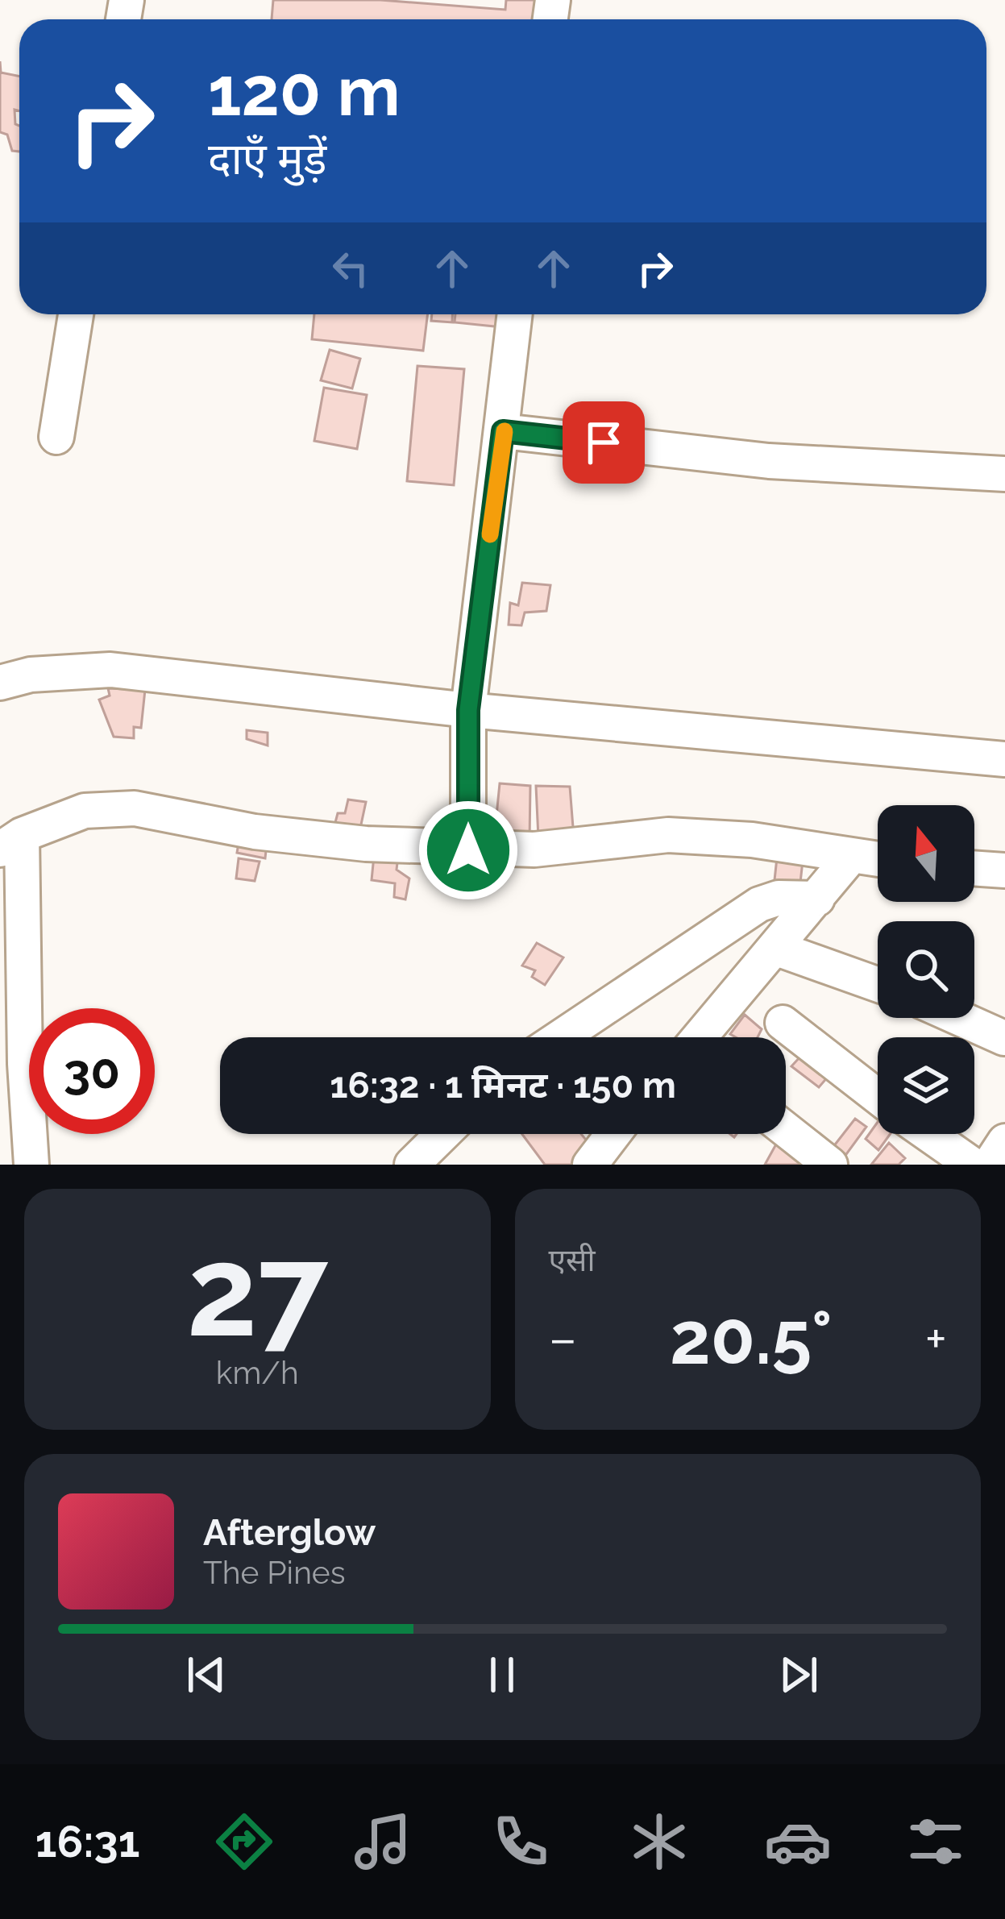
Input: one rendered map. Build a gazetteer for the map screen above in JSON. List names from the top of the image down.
{
  "north": "top",
  "page": {
    "turn": ["120 m", "दाएँ मुड़ें"],
    "limit": "30",
    "trip": "16:32 · 1 मिनट · 150 m",
    "tile": [
      ["27", "km/h"],
      "एसी"
    ],
    "heat": ["−", "20.5°", "+"],
    "song": ["Afterglow", "The Pines"],
    "tabs": "16:31"
  }
}
